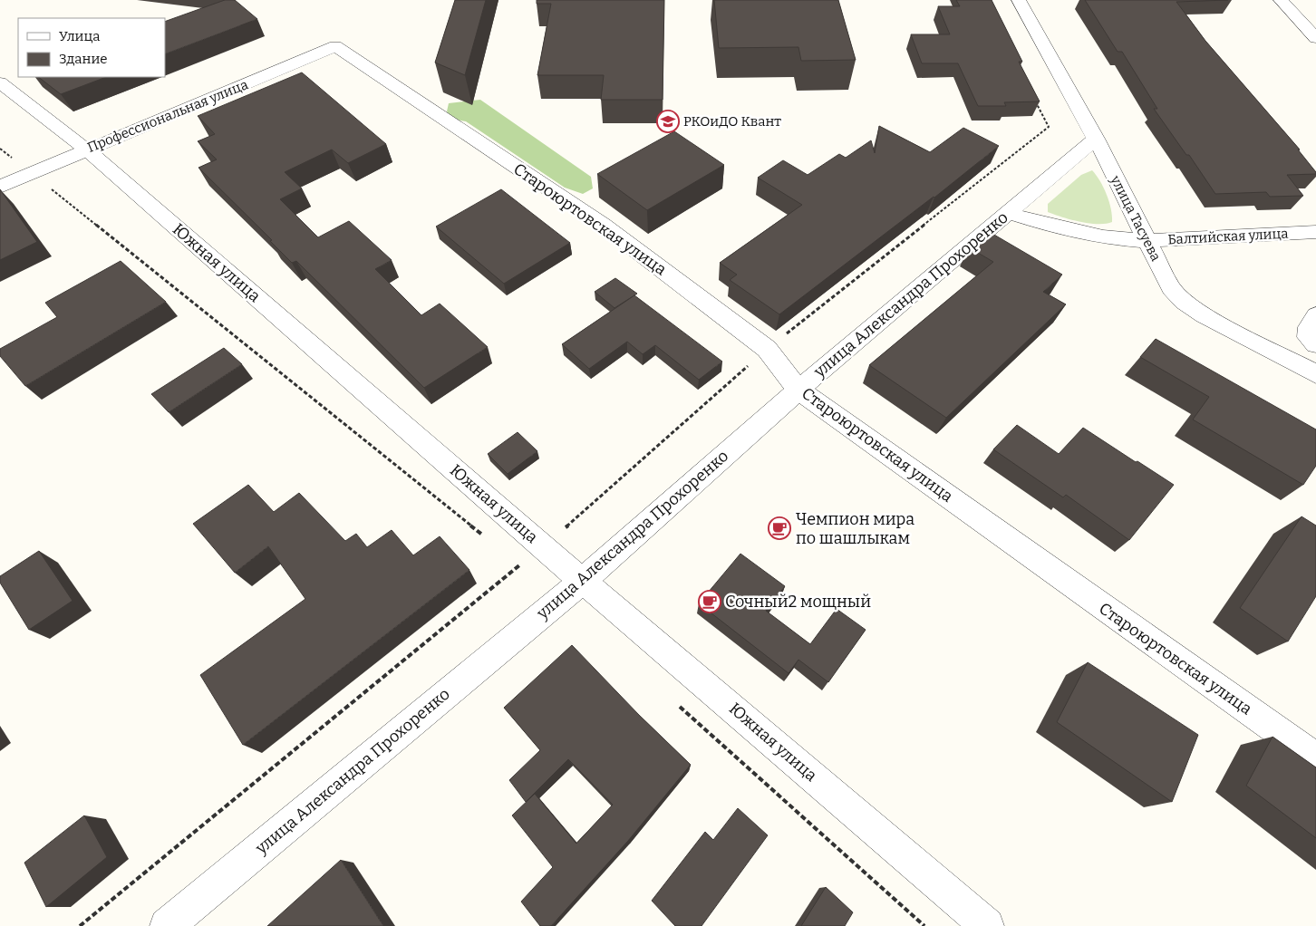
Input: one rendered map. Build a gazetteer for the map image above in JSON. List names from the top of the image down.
{
  "streets": {
    "street": [
      "Профессиональная улица",
      "улица Тасуева",
      "Староюртовская улица",
      "Балтийская улица",
      "Южная улица",
      "улица Александра Прохоренко"
    ]
  },
  "crossings": [
    ["Профессиональная улица", "Староюртовская улица"],
    ["Профессиональная улица", "Южная улица"],
    ["улица Тасуева", "Балтийская улица"],
    ["улица Тасуева", "улица Александра Прохоренко"],
    ["Староюртовская улица", "улица Александра Прохоренко"],
    ["Балтийская улица", "улица Александра Прохоренко"],
    ["Южная улица", "улица Александра Прохоренко"]
  ],
  "places": {
    "school or university": ["РКОиДО Квант"],
    "cafe": ["Чемпион мира по шашлыкам", "Сочный2 мощный"]
  },
  "legend": ["Улица", "Здание"]
}
